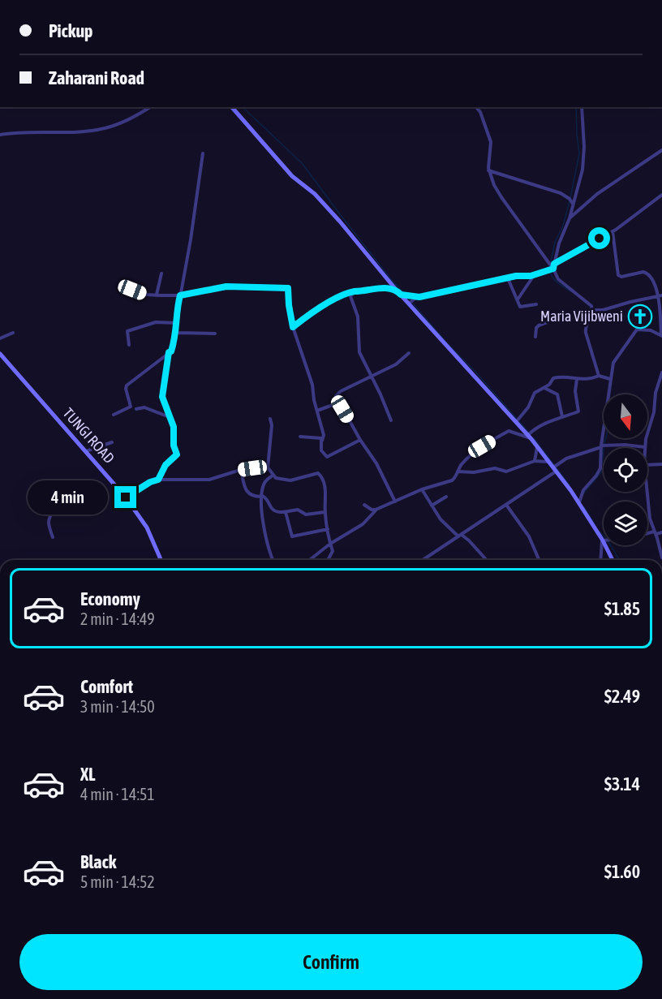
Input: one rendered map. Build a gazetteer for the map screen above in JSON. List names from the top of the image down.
{
  "streets": {
    "street": ["TUNGI ROAD"]
  },
  "places": {
    "church": ["Maria Vijibweni"]
  },
  "north": "bottom",
  "page": {
    "banner": ["Pickup", "Zaharani Road"],
    "bubble": "4 min",
    "list": [
      {
        "name": "Economy",
        "note": "2 min · 14:49",
        "value": "$1.85"
      },
      {
        "name": "Comfort",
        "note": "3 min · 14:50",
        "value": "$2.49"
      },
      {
        "name": "XL",
        "note": "4 min · 14:51",
        "value": "$3.14"
      },
      {
        "name": "Black",
        "note": "5 min · 14:52",
        "value": "$1.60"
      }
    ],
    "buttons": "Confirm"
  }
}
